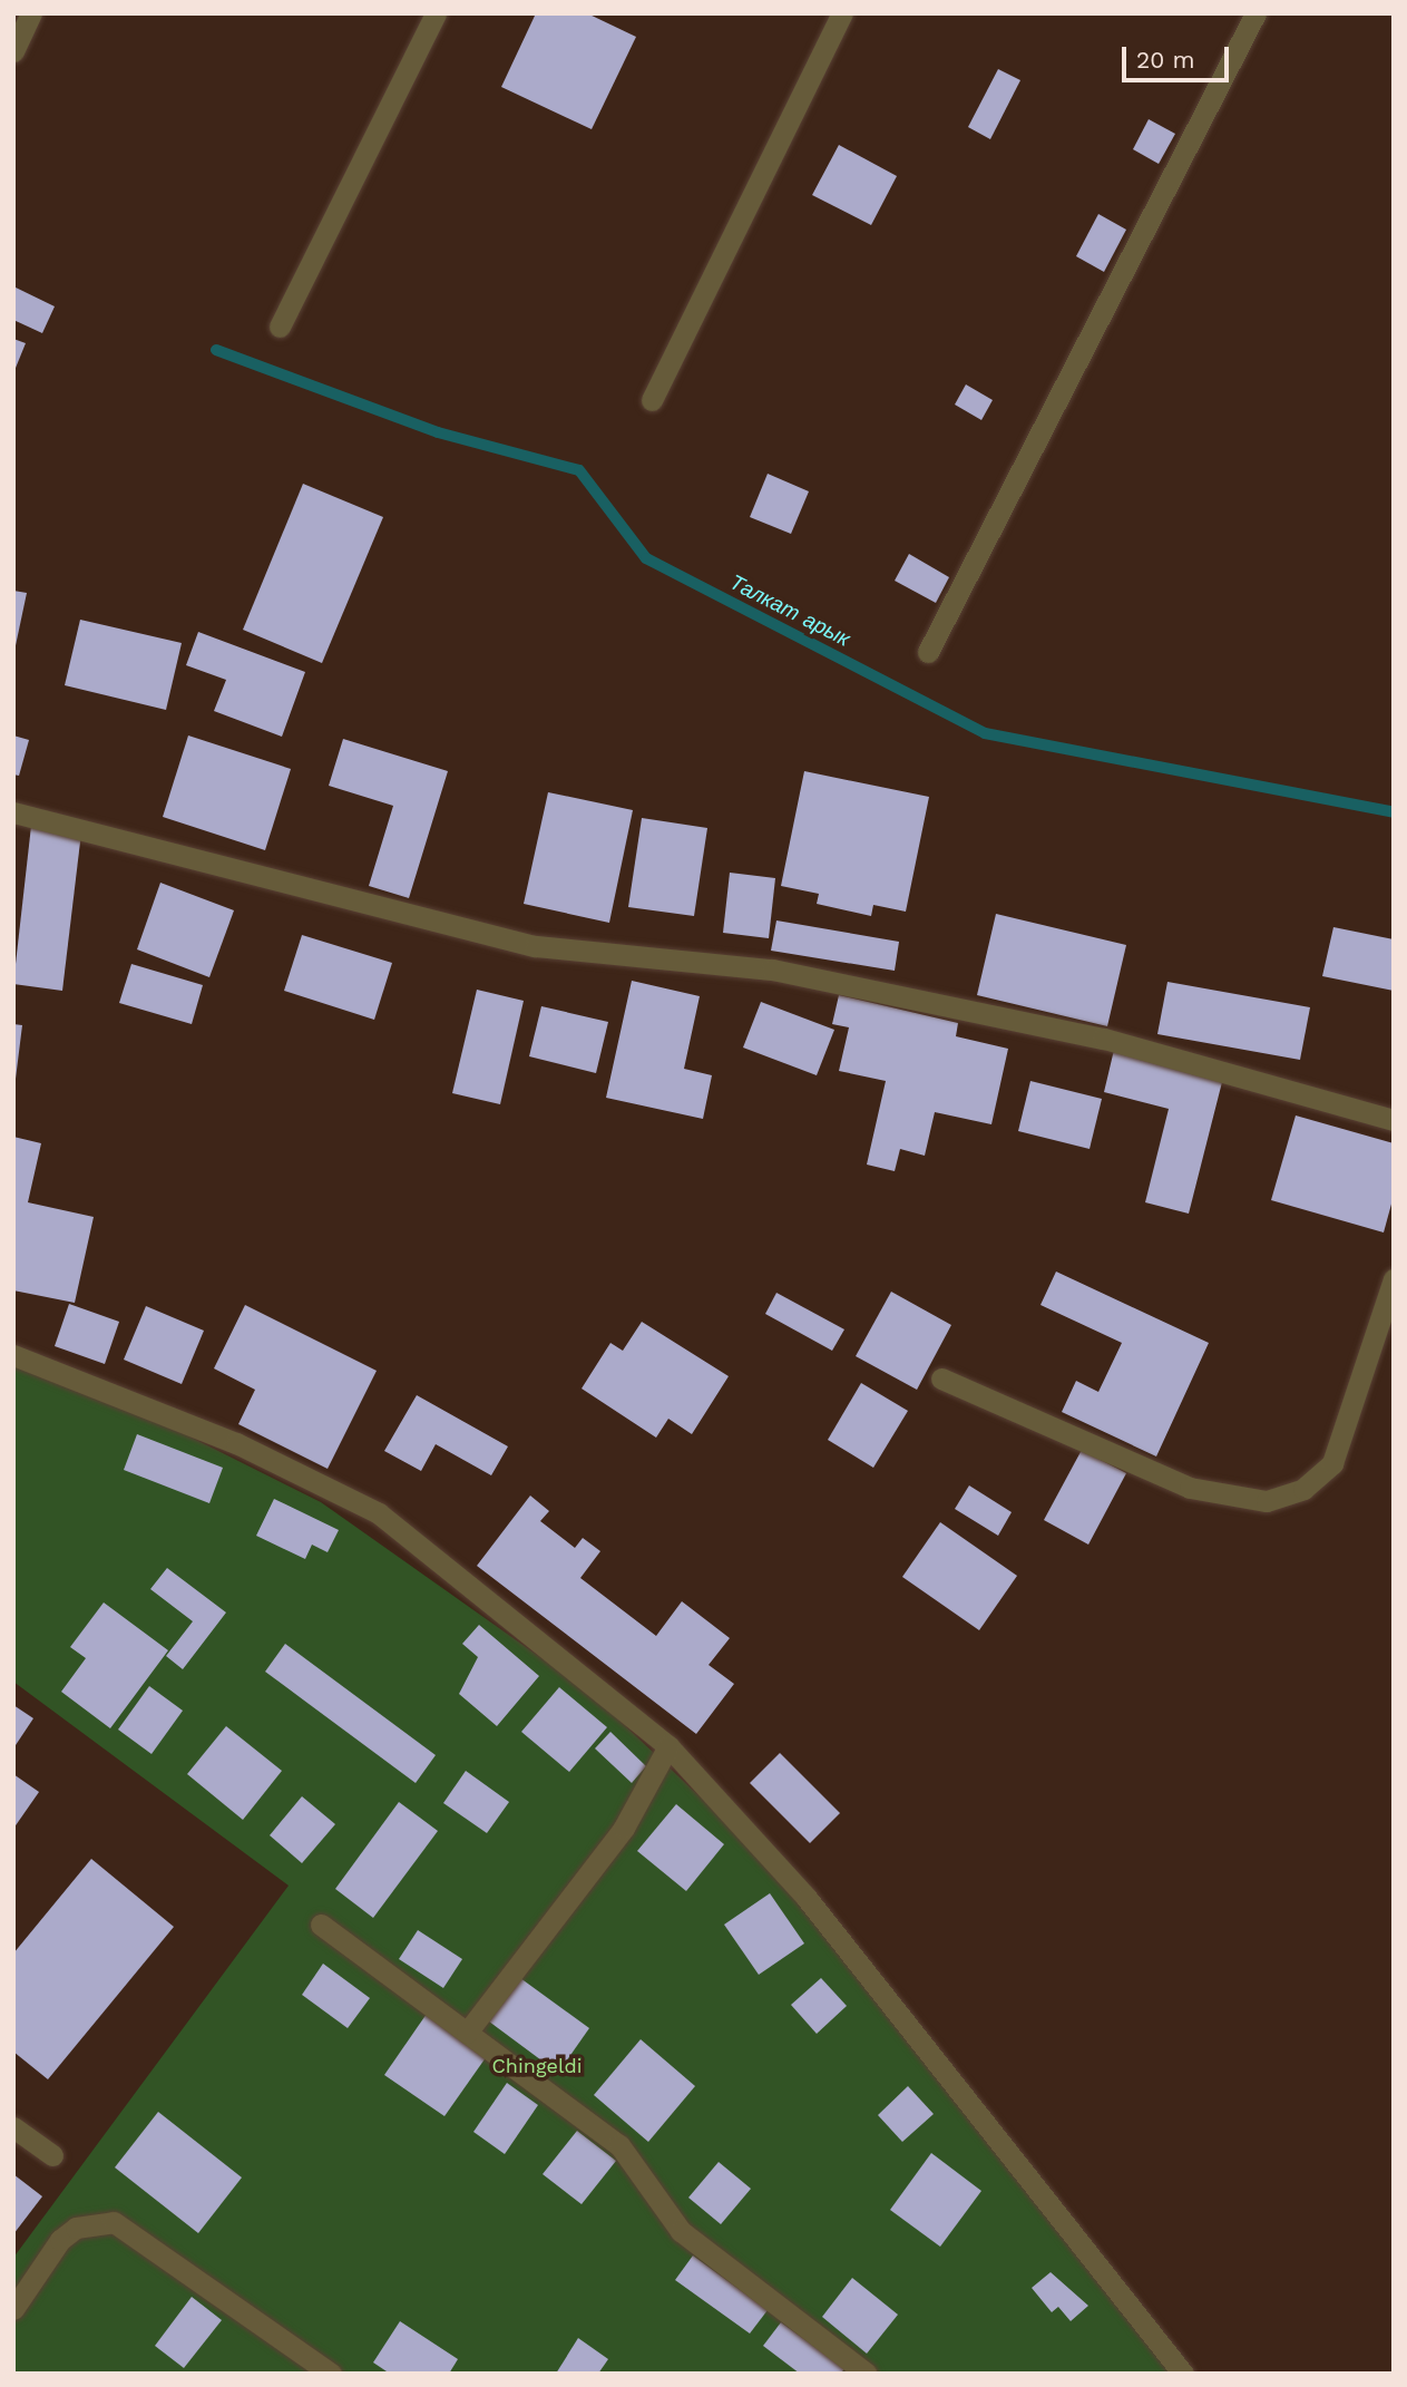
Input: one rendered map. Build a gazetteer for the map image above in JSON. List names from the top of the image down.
{
  "water": ["Талкат арык"],
  "parks": ["Chingeldi"],
  "scale_bar": "20 m"
}
